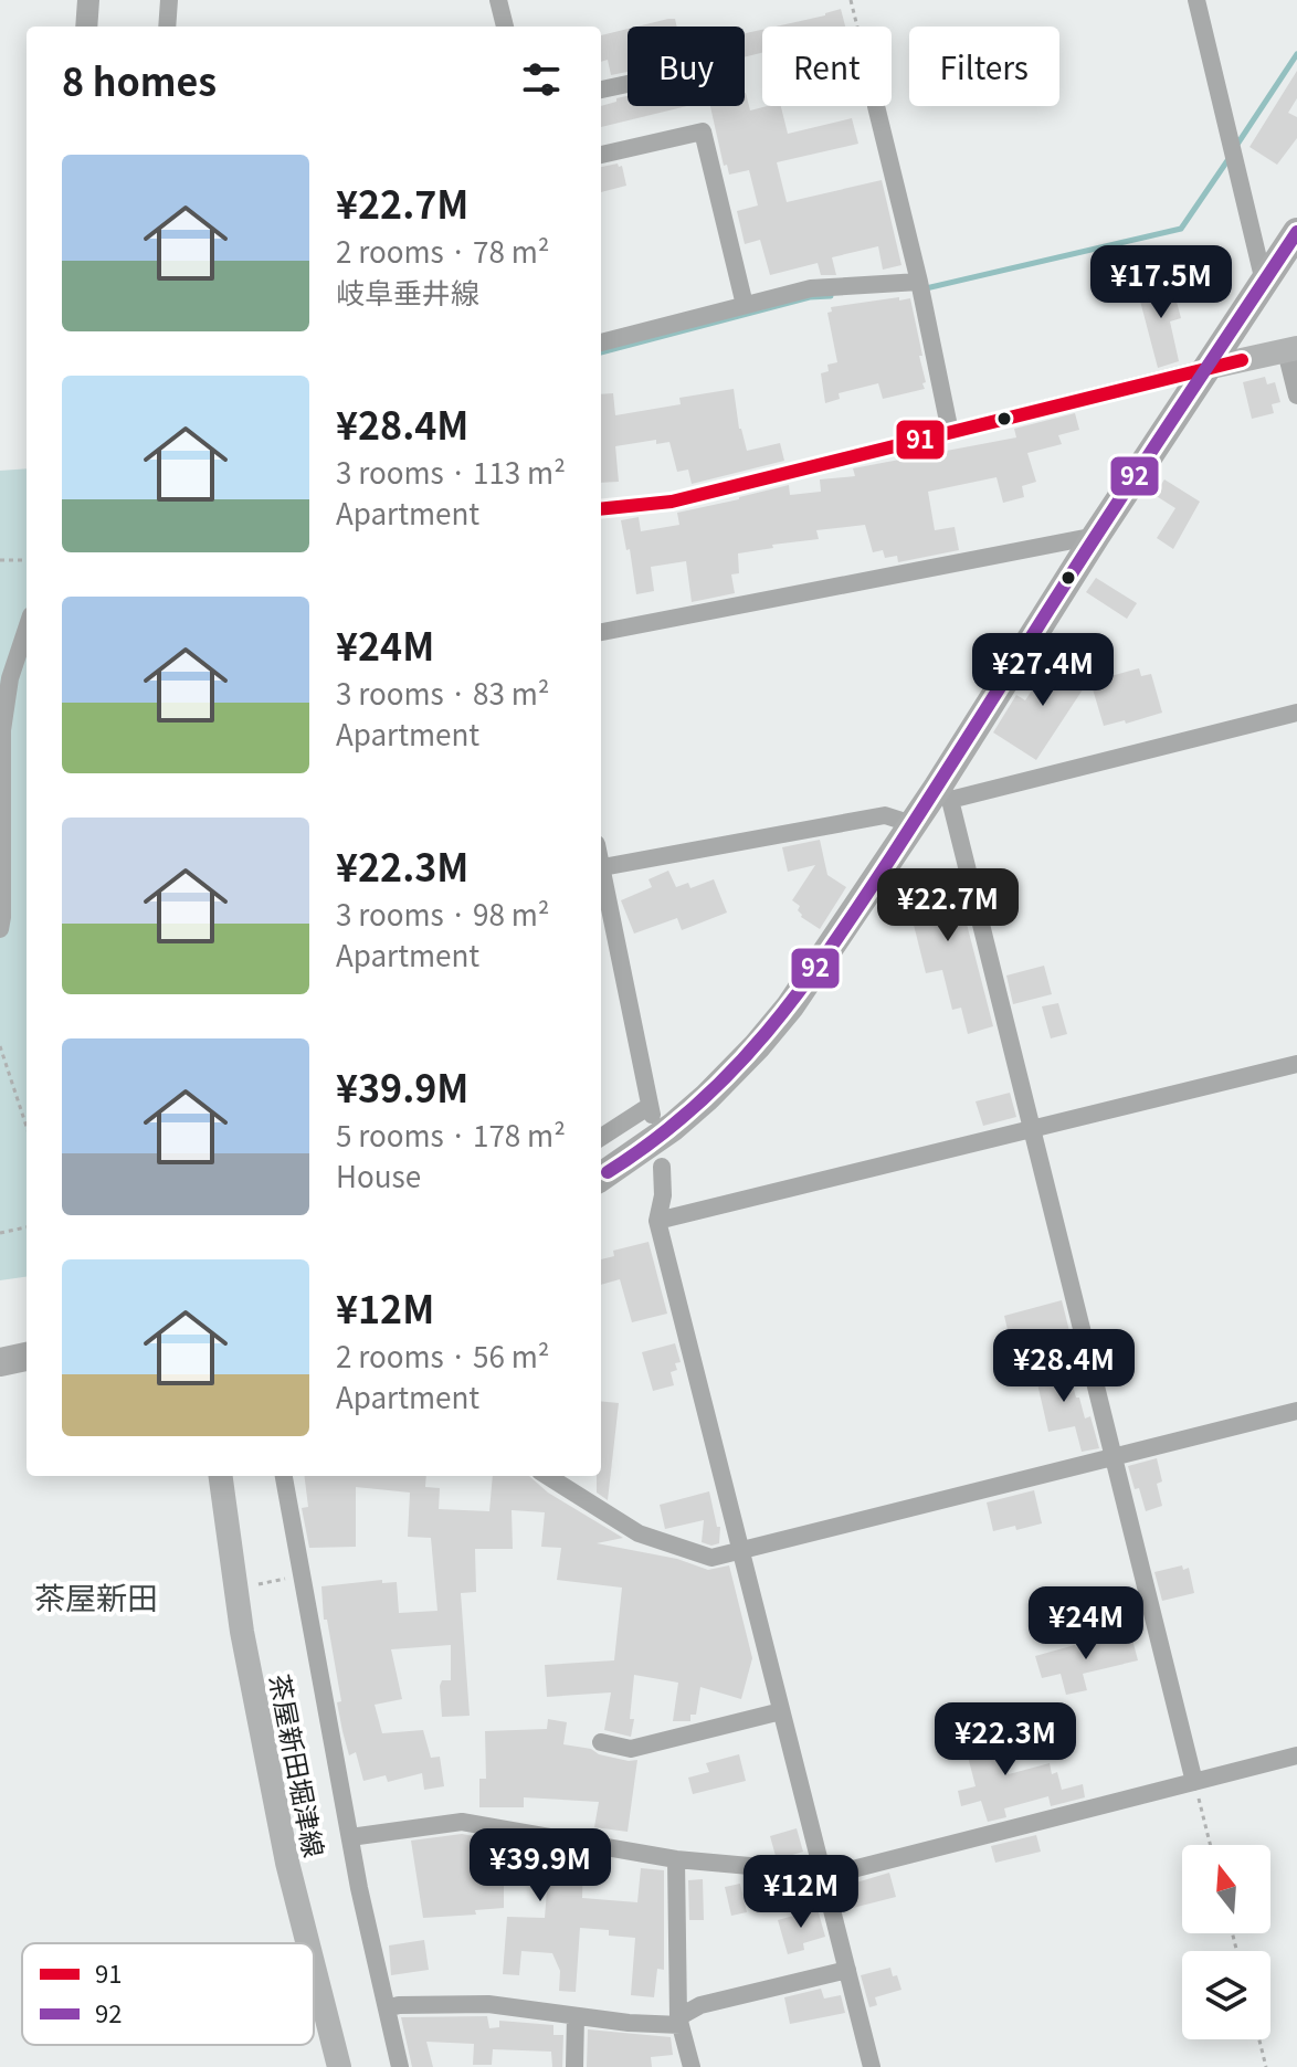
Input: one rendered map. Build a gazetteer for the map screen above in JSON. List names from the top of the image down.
{
  "streets": {
    "main road": ["茶屋新田堀津線"]
  },
  "districts": ["茶屋新田"],
  "lines": ["transit line 92", "transit line 91"],
  "legend": ["91", "92"],
  "north": "top",
  "page": {
    "chip": ["Buy", "Rent", "Filters"],
    "heading": "8 homes",
    "list": [
      {
        "name": "¥22.7M",
        "note": "2 rooms · 78 m² · 岐阜垂井線"
      },
      {
        "name": "¥28.4M",
        "note": "3 rooms · 113 m² · Apartment"
      },
      {
        "name": "¥24M",
        "note": "3 rooms · 83 m² · Apartment"
      },
      {
        "name": "¥22.3M",
        "note": "3 rooms · 98 m² · Apartment"
      },
      {
        "name": "¥39.9M",
        "note": "5 rooms · 178 m² · House"
      },
      {
        "name": "¥12M",
        "note": "2 rooms · 56 m² · Apartment"
      }
    ],
    "price": [
      "¥17.5M",
      "¥27.4M",
      "¥22.7M",
      "¥28.4M",
      "¥24M",
      "¥22.3M",
      "¥39.9M",
      "¥12M"
    ]
  }
}
